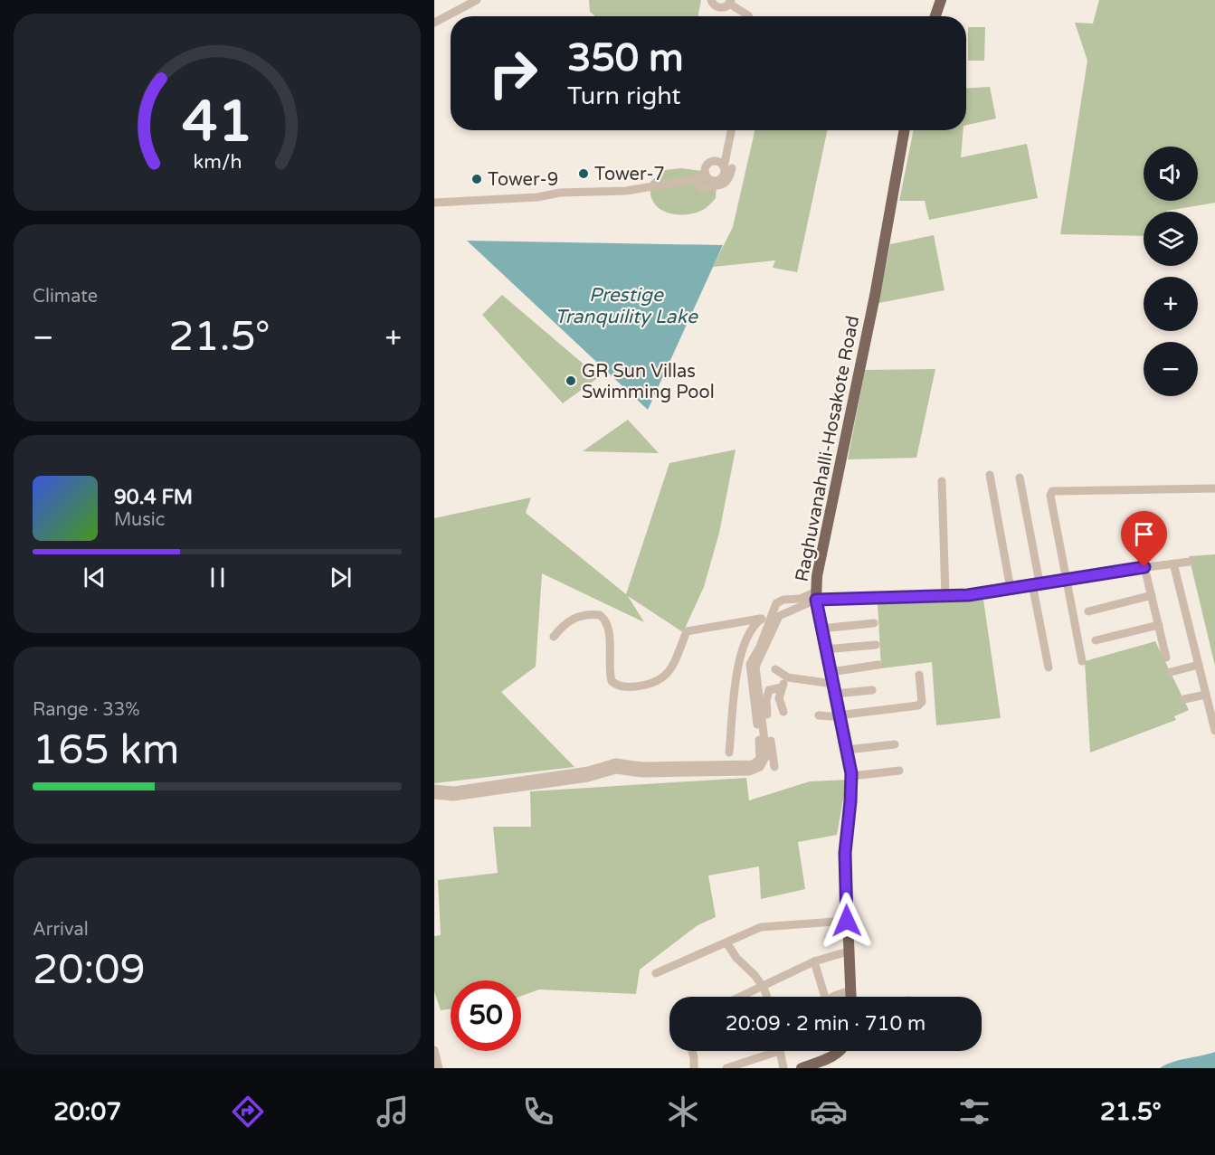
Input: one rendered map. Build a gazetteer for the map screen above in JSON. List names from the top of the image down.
{
  "streets": {
    "main road": ["Raghuvanahalli-Hosakote Road"]
  },
  "water": ["Prestige Tranquility Lake"],
  "places": ["Tower-7", "Tower-9", "GR Sun Villas Swimming Pool"],
  "page": {
    "turn": ["350 m", "Turn right"],
    "map_buttons": ["+", "−"],
    "tile": [
      "Climate",
      ["Range · 33%", "165 km"],
      ["Arrival", "20:09"]
    ],
    "heat": ["−", "21.5°", "+"],
    "song": ["90.4 FM", "Music"],
    "limit": "50",
    "trip": "20:09 · 2 min · 710 m",
    "tabs": ["20:07", "21.5°"],
    "gauge": ["41", "km/h"]
  }
}
